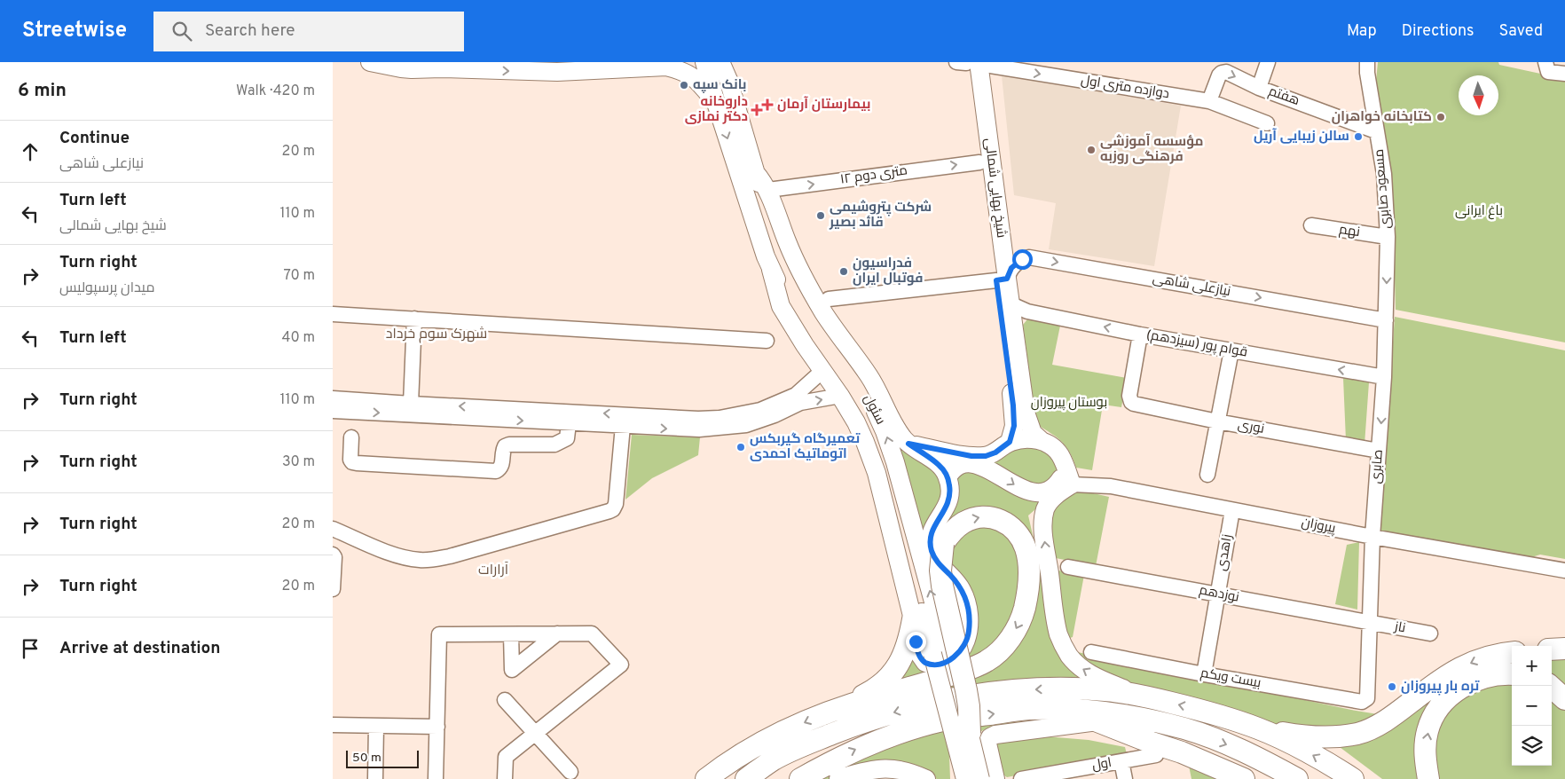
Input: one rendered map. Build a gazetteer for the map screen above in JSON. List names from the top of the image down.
{
  "streets": {
    "main road": ["شیخ بهایی شمالی", "سئول"],
    "street": [
      "دوازده متری اول",
      "هفتم",
      "۱۲ متری دوم",
      "مسعود صابری",
      "نهم",
      "نیازعلی شاهی",
      "قوام پور (سیزدهم)",
      "نوری",
      "صابری",
      "پیروزان",
      "زاهدی",
      "نوزدهم",
      "ناز",
      "بیست ویکم",
      "اول"
    ]
  },
  "crossings": [
    ["دوازده متری اول", "هفتم"],
    ["دوازده متری اول", "شیخ بهایی شمالی"],
    ["هفتم", "مسعود صابری"],
    ["۱۲ متری دوم", "شیخ بهایی شمالی"],
    ["شیخ بهایی شمالی", "نیازعلی شاهی"],
    ["شیخ بهایی شمالی", "قوام پور (سیزدهم)"],
    ["شیخ بهایی شمالی", "پیروزان"],
    ["مسعود صابری", "نهم"],
    ["مسعود صابری", "صابری"],
    ["نهم", "صابری"],
    ["نیازعلی شاهی", "صابری"],
    ["قوام پور (سیزدهم)", "نوری"],
    ["قوام پور (سیزدهم)", "صابری"],
    ["نوری", "صابری"],
    ["صابری", "پیروزان"],
    ["صابری", "نوزدهم"],
    ["صابری", "ناز"],
    ["صابری", "بیست ویکم"],
    ["پیروزان", "زاهدی"],
    ["زاهدی", "نوزدهم"],
    ["زاهدی", "بیست ویکم"],
    ["نوزدهم", "ناز"]
  ],
  "one_way": ["دوازده متری اول", "نیازعلی شاهی", "قوام پور (سیزدهم)"],
  "districts": ["شهرک سوم خرداد", "آرارات"],
  "parks": ["باغ ایرانی", "بوستان پیروزان"],
  "places": {
    "other": [
      "بانک سپه",
      "کتابخانه خواهران",
      "سالن زیبایی آریل",
      "مؤسسه آموزشی فرهنگی روزبه",
      "شرکت پتروشیمی قائد بصیر",
      "فدراسیون فوتبال ایران",
      "تعمیرگاه گیربکس اتوماتیک احمدی",
      "تره بار پیروزان"
    ],
    "health": ["بیمارستان آرمان", "داروخانه دکتر نمازی"]
  },
  "scale_bar": "50 m",
  "north": "bottom",
  "page": {
    "header": "Streetwise",
    "search": "Search here",
    "nav": ["Map", "Directions", "Saved"],
    "heading": ["6 min", "Walk · 420 m"],
    "list": [
      ["Continue", "نیازعلی شاهی", "20 m"],
      ["Turn left", "شیخ بهایی شمالی", "110 m"],
      ["Turn right", "میدان پرسپولیس", "70 m"],
      ["Turn left", "40 m"],
      ["Turn right", "110 m"],
      ["Turn right", "30 m"],
      ["Turn right", "20 m"],
      ["Turn right", "20 m"],
      "Arrive at destination"
    ],
    "map_buttons": ["+", "−"],
    "scale": "50 m"
  }
}
